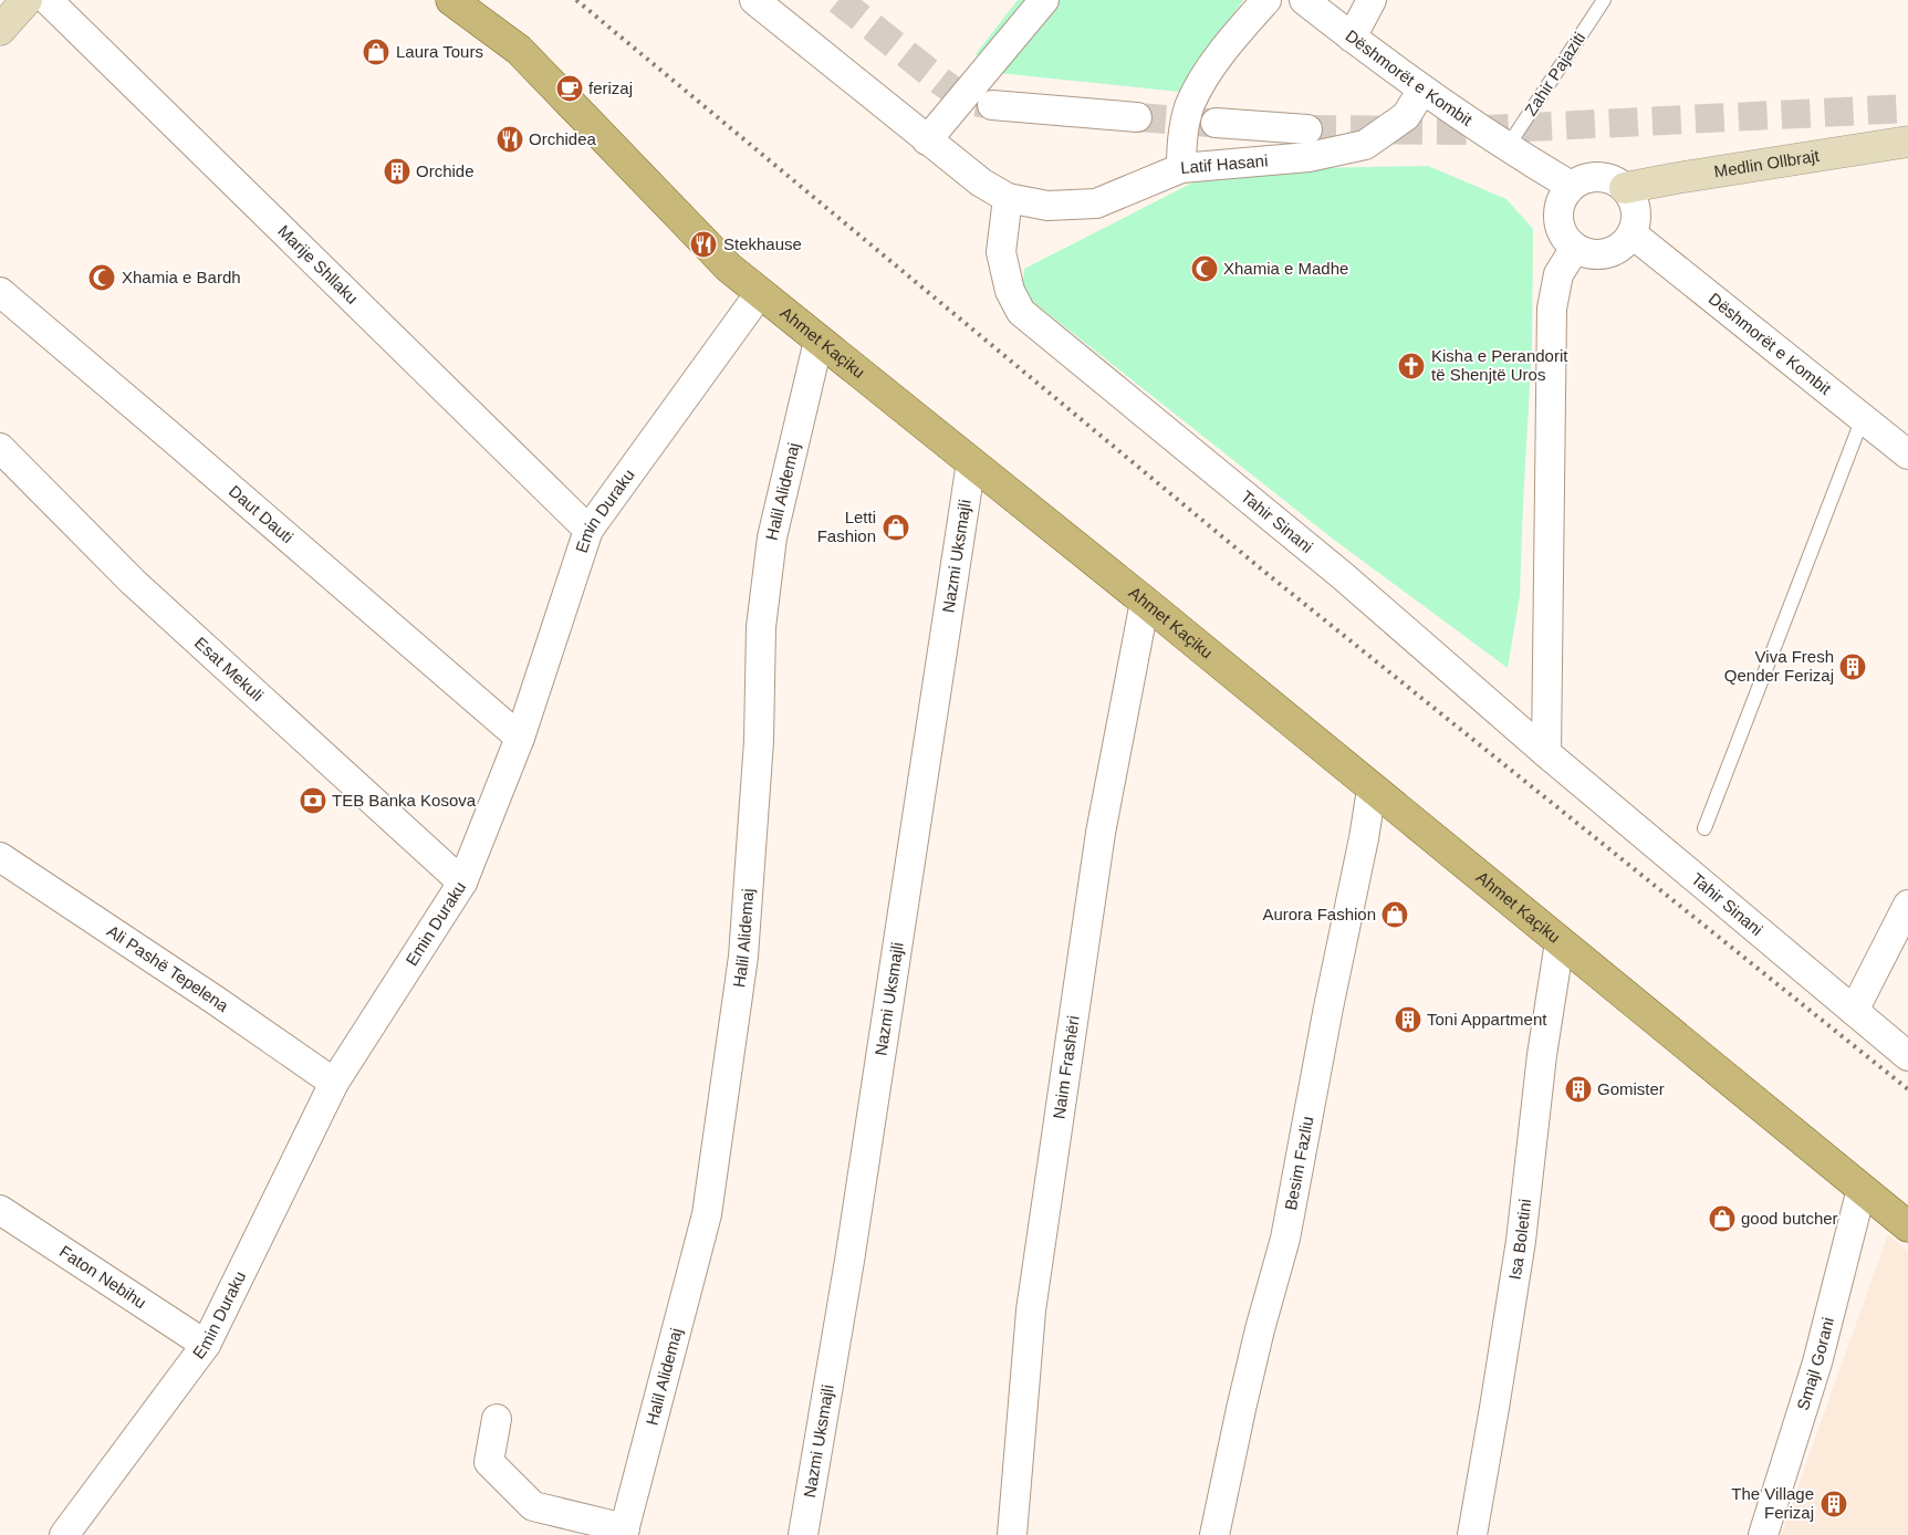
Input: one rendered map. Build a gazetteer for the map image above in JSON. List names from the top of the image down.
{
  "streets": {
    "main road": ["Medlin Ollbrajt", "Ahmet Kaçiku"],
    "street": [
      "Dëshmorët e Kombit",
      "Latif Hasani",
      "Marije Shllaku",
      "Halil Alidemaj",
      "Emin Duraku",
      "Daut Dauti",
      "Tahir Sinani",
      "Nazmi Uksmajli",
      "Esat Mekuli",
      "Ali Pashë Tepelena",
      "Naim Frashëri",
      "Besim Fazliu",
      "Isa Boletini",
      "Faton Nebihu",
      "Smajl Gorani"
    ],
    "lane": ["Zahir Pajaziti"]
  },
  "crossings": [
    ["Zahir Pajaziti", "Dëshmorët e Kombit"],
    ["Dëshmorët e Kombit", "Medlin Ollbrajt"],
    ["Dëshmorët e Kombit", "Latif Hasani"],
    ["Latif Hasani", "Tahir Sinani"],
    ["Marije Shllaku", "Emin Duraku"],
    ["Ahmet Kaçiku", "Halil Alidemaj"],
    ["Ahmet Kaçiku", "Emin Duraku"],
    ["Ahmet Kaçiku", "Nazmi Uksmajli"],
    ["Ahmet Kaçiku", "Naim Frashëri"],
    ["Ahmet Kaçiku", "Besim Fazliu"],
    ["Ahmet Kaçiku", "Isa Boletini"],
    ["Ahmet Kaçiku", "Smajl Gorani"],
    ["Emin Duraku", "Daut Dauti"],
    ["Emin Duraku", "Esat Mekuli"],
    ["Emin Duraku", "Ali Pashë Tepelena"],
    ["Emin Duraku", "Faton Nebihu"]
  ],
  "places": {
    "shop": [
      "Laura Tours",
      "Letti Fashion",
      "Aurora Fashion",
      "good butcher"
    ],
    "cafe": ["ferizaj"],
    "restaurant": ["Orchidea", "Stekhause"],
    "building": [
      "Orchide",
      "Viva Fresh Qender Ferizaj",
      "Toni Appartment",
      "Gomister",
      "The Village Ferizaj"
    ],
    "mosque": ["Xhamia e Madhe", "Xhamia e Bardh"],
    "church": ["Kisha e Perandorit të Shenjtë Uros"],
    "bank": ["TEB Banka Kosova"]
  }
}
